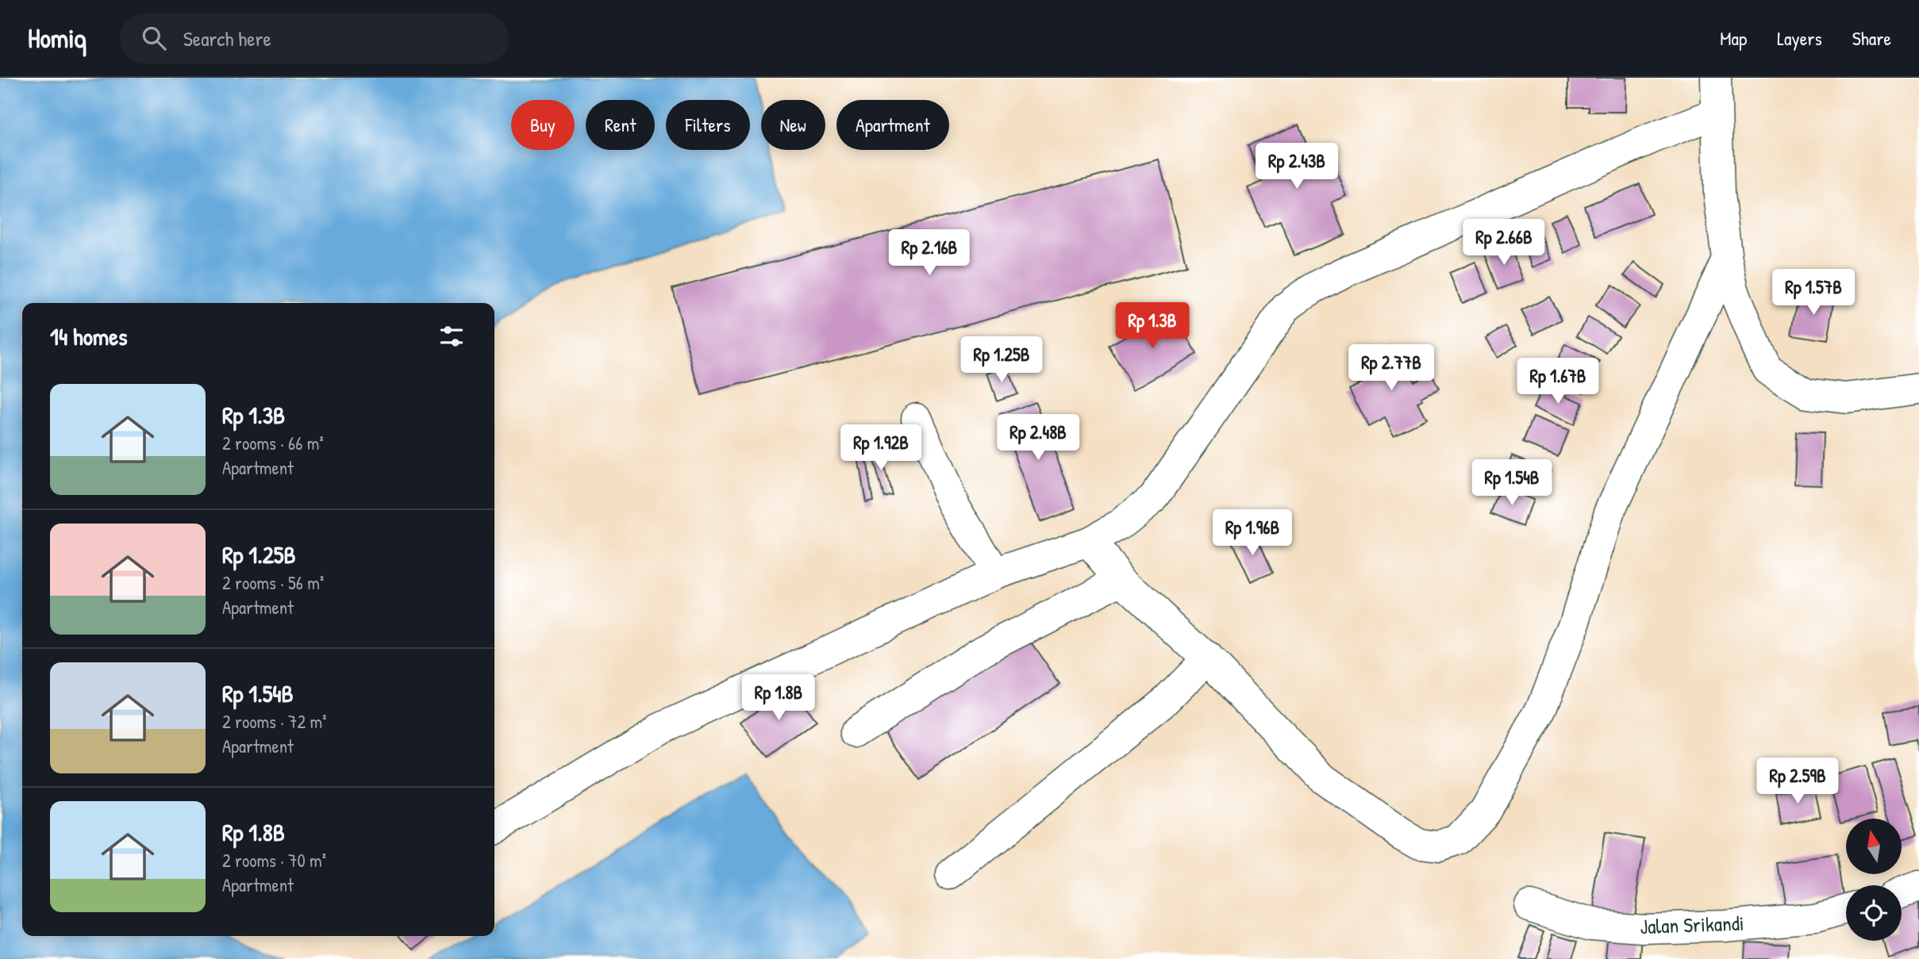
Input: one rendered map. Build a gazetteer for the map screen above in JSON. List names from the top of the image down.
{
  "streets": {
    "street": ["Jalan Srikandi"]
  },
  "north": "top",
  "page": {
    "header": "Homiq",
    "search": "Search here",
    "nav": ["Map", "Layers", "Share"],
    "chip": [
      "Buy",
      "Rent",
      "Filters",
      "New",
      "Apartment"
    ],
    "price": [
      "Rp 2.43B",
      "Rp 2.66B",
      "Rp 2.16B",
      "Rp 1.57B",
      "Rp 1.3B",
      "Rp 1.25B",
      "Rp 2.77B",
      "Rp 1.67B",
      "Rp 2.48B",
      "Rp 1.92B",
      "Rp 1.54B",
      "Rp 1.96B",
      "Rp 1.8B",
      "Rp 2.59B"
    ],
    "heading": "14 homes",
    "list": [
      {
        "name": "Rp 1.3B",
        "note": "2 rooms · 66 m² · Apartment"
      },
      {
        "name": "Rp 1.25B",
        "note": "2 rooms · 56 m² · Apartment"
      },
      {
        "name": "Rp 1.54B",
        "note": "2 rooms · 72 m² · Apartment"
      },
      {
        "name": "Rp 1.8B",
        "note": "2 rooms · 70 m² · Apartment"
      }
    ]
  }
}
